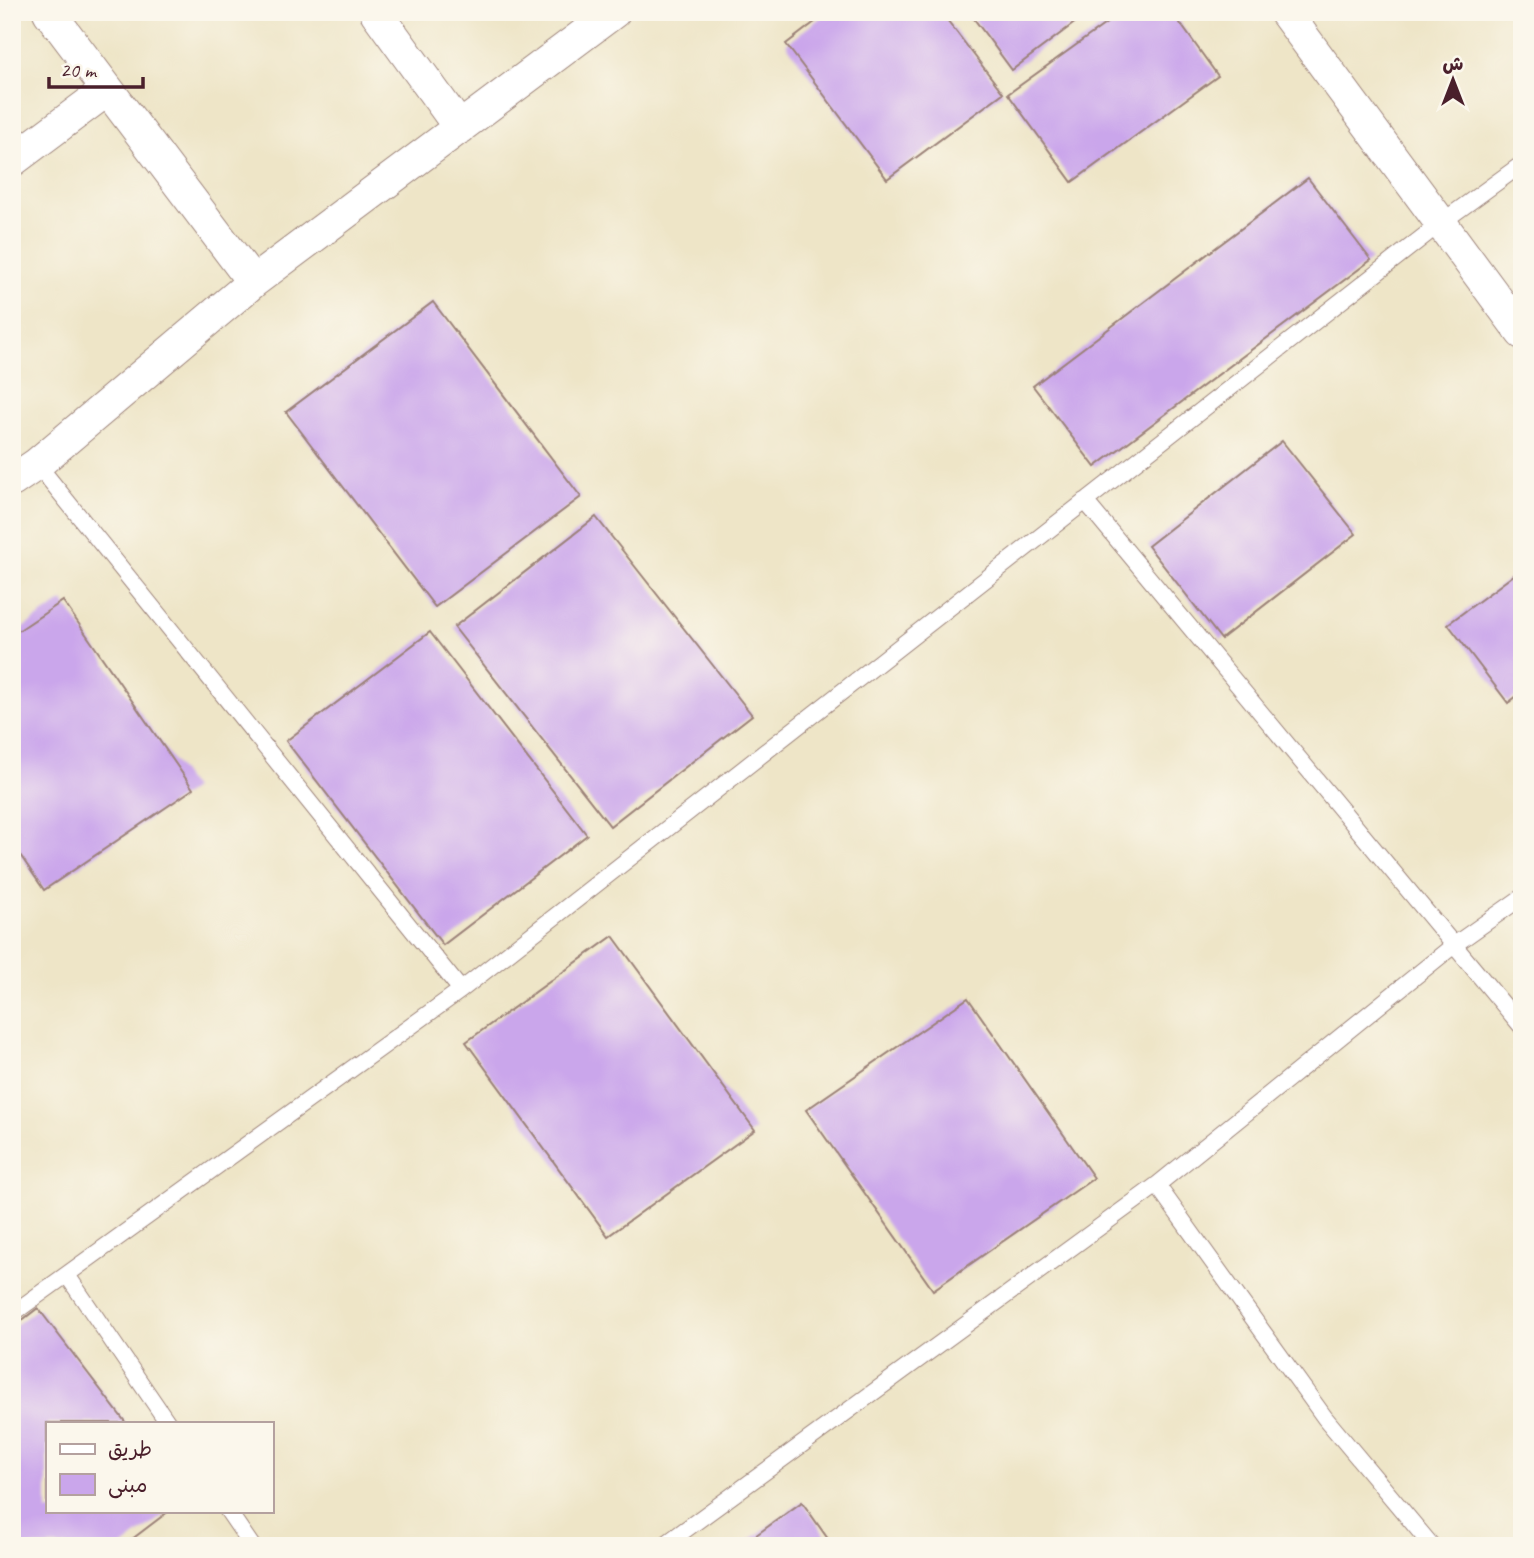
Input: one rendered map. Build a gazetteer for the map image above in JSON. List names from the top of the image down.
{
  "legend": ["طريق", "مبنى"],
  "scale_bar": "20 m",
  "north": "top"
}
